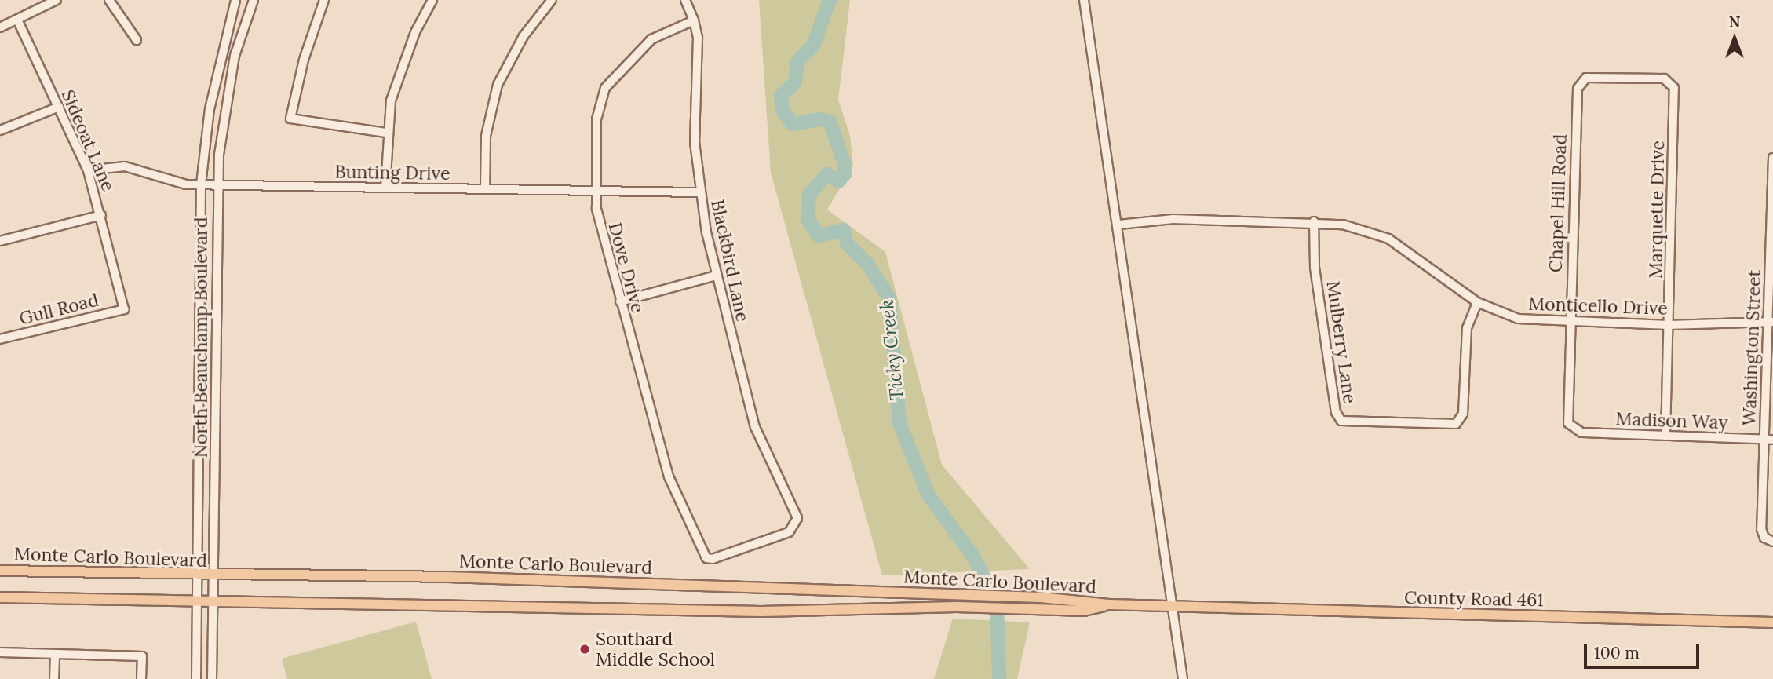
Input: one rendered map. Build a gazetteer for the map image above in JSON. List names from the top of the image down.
{
  "streets": {
    "main road": ["Monte Carlo Boulevard", "County Road 461"],
    "street": [
      "Sideoat Lane",
      "Bunting Drive",
      "Chapel Hill Road",
      "Marquette Drive",
      "Blackbird Lane",
      "Dove Drive",
      "Monticello Drive",
      "Gull Road",
      "North Beauchamp Boulevard",
      "Mulberry Lane",
      "Washington Street",
      "Madison Way"
    ]
  },
  "crossings": [
    ["Sideoat Lane", "Bunting Drive"],
    ["Sideoat Lane", "Gull Road"],
    ["Bunting Drive", "Blackbird Lane"],
    ["Bunting Drive", "Dove Drive"],
    ["Bunting Drive", "North Beauchamp Boulevard"],
    ["Chapel Hill Road", "Marquette Drive"],
    ["Chapel Hill Road", "Monticello Drive"],
    ["Chapel Hill Road", "Madison Way"],
    ["Marquette Drive", "Monticello Drive"],
    ["Marquette Drive", "Madison Way"],
    ["Blackbird Lane", "Dove Drive"],
    ["Monticello Drive", "Mulberry Lane"],
    ["Monticello Drive", "Washington Street"],
    ["North Beauchamp Boulevard", "Monte Carlo Boulevard"],
    ["Washington Street", "Madison Way"],
    ["Monte Carlo Boulevard", "County Road 461"]
  ],
  "water": ["Ticky Creek"],
  "places": ["Southard Middle School"],
  "scale_bar": "100 m",
  "north": "top"
}
